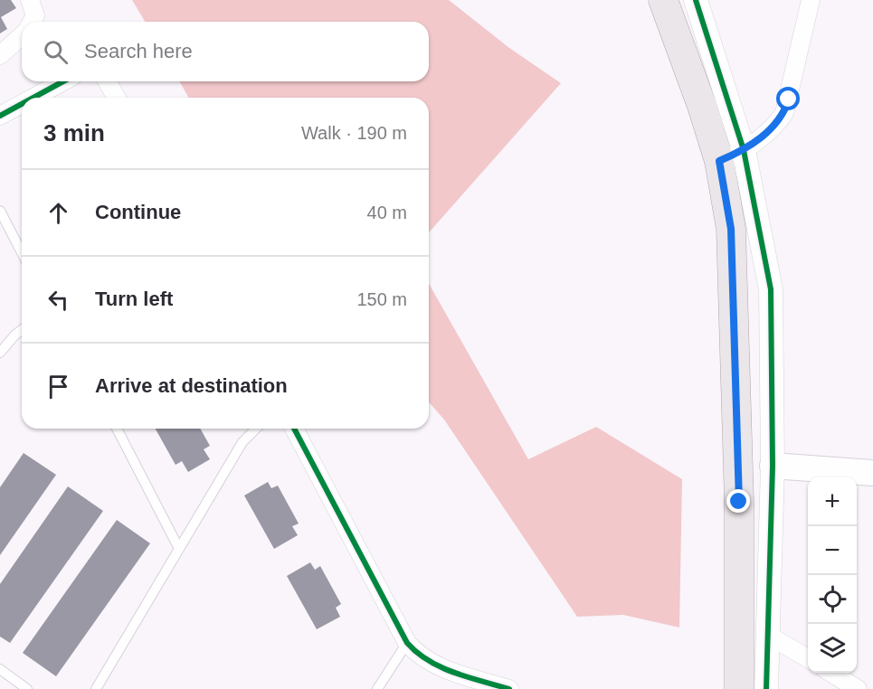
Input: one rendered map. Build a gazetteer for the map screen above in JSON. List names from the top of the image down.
{
  "page": {
    "search": "Search here",
    "heading": ["3 min", "Walk · 190 m"],
    "list": [
      ["Continue", "40 m"],
      ["Turn left", "150 m"],
      "Arrive at destination"
    ],
    "map_buttons": ["+", "−"]
  }
}
